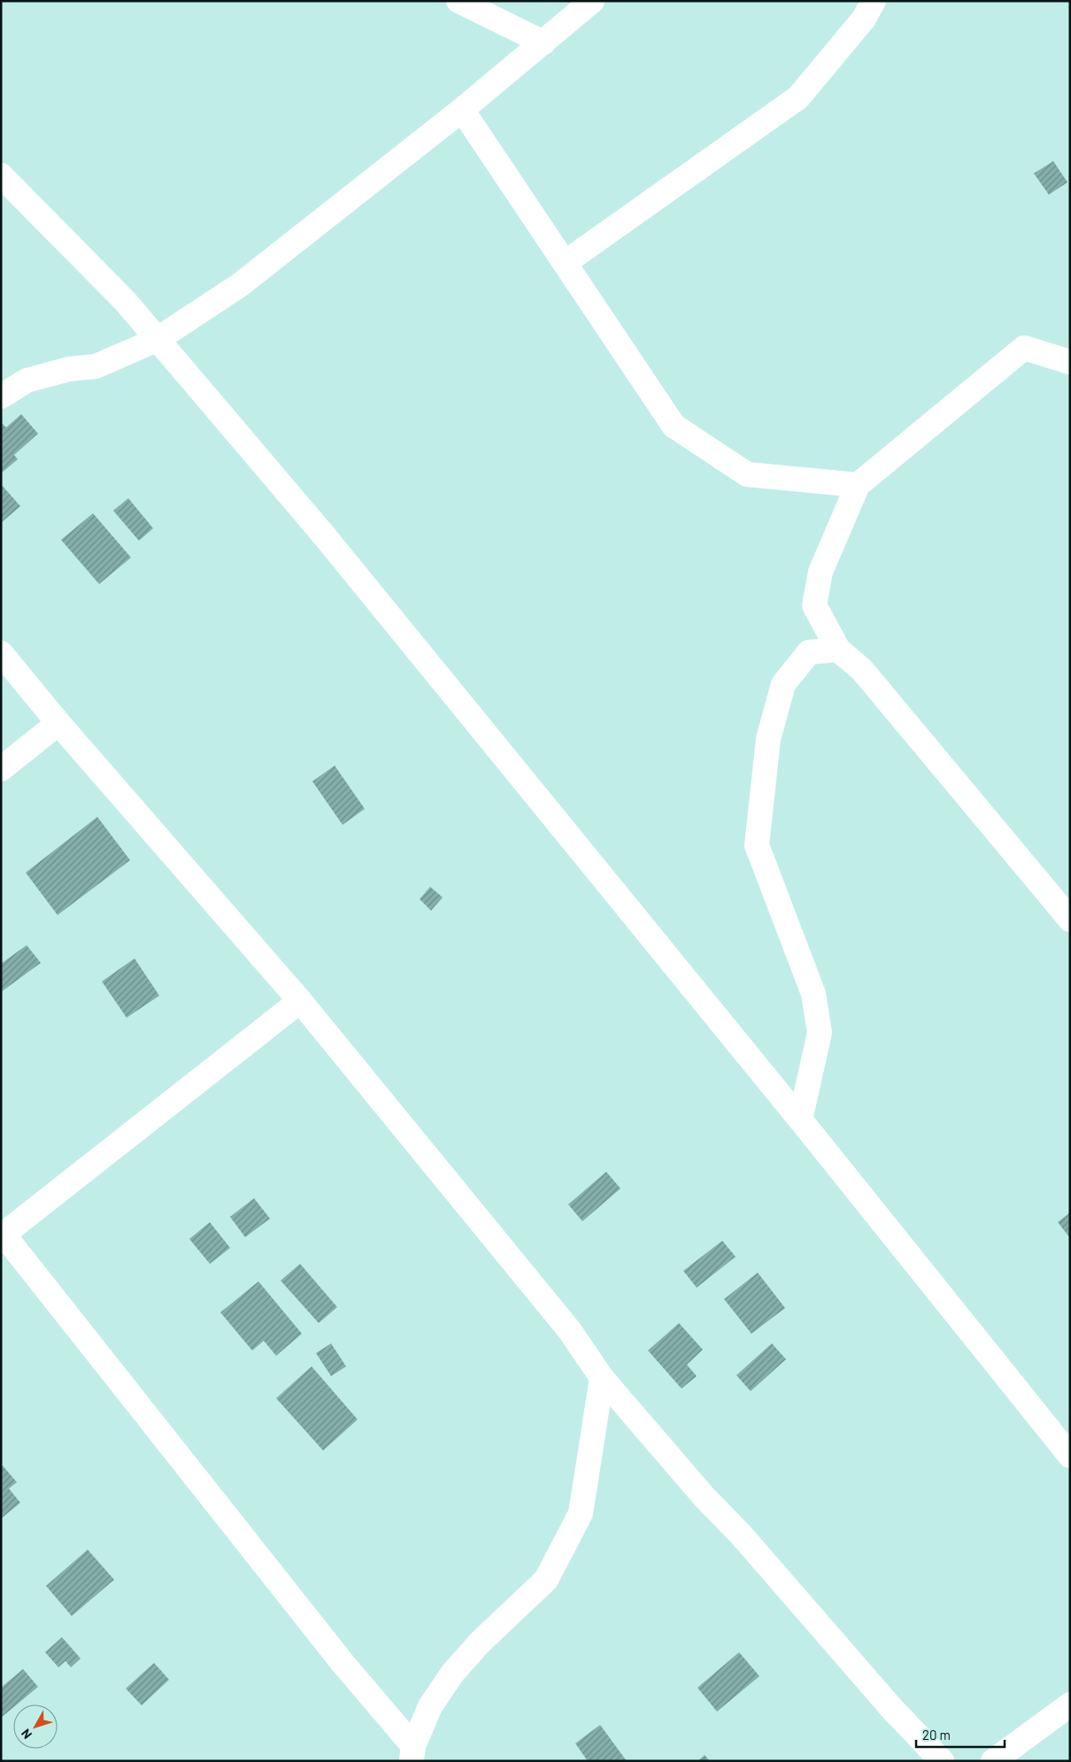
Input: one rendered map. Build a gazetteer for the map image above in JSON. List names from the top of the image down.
{
  "scale_bar": "20 m",
  "north": "bottom left"
}
